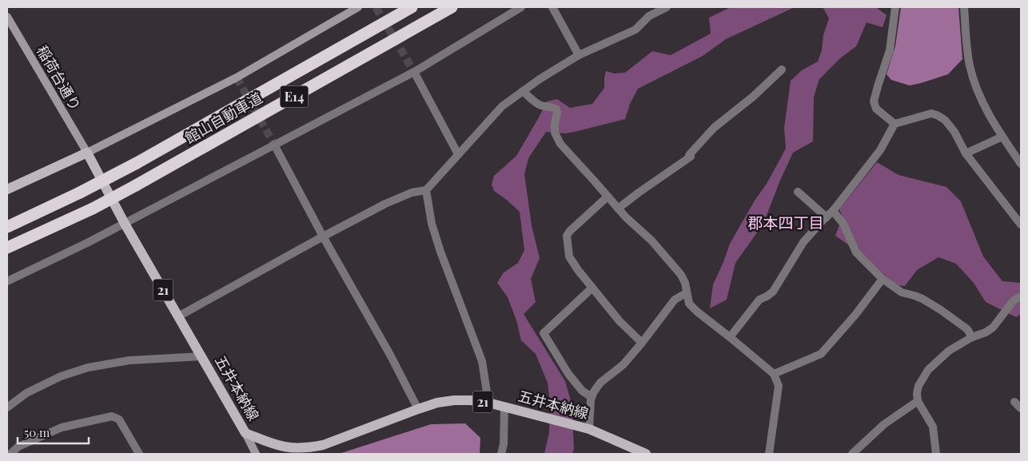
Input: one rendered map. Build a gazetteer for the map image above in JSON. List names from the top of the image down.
{
  "streets": {
    "highway": ["E14", "館山自動車道"],
    "main road": ["21", "五井本納線"],
    "street": ["稲荷台通り"]
  },
  "crossings": [
    ["稲荷台通り", "五井本納線"]
  ],
  "districts": ["郡本四丁目"],
  "scale_bar": "50 m"
}
